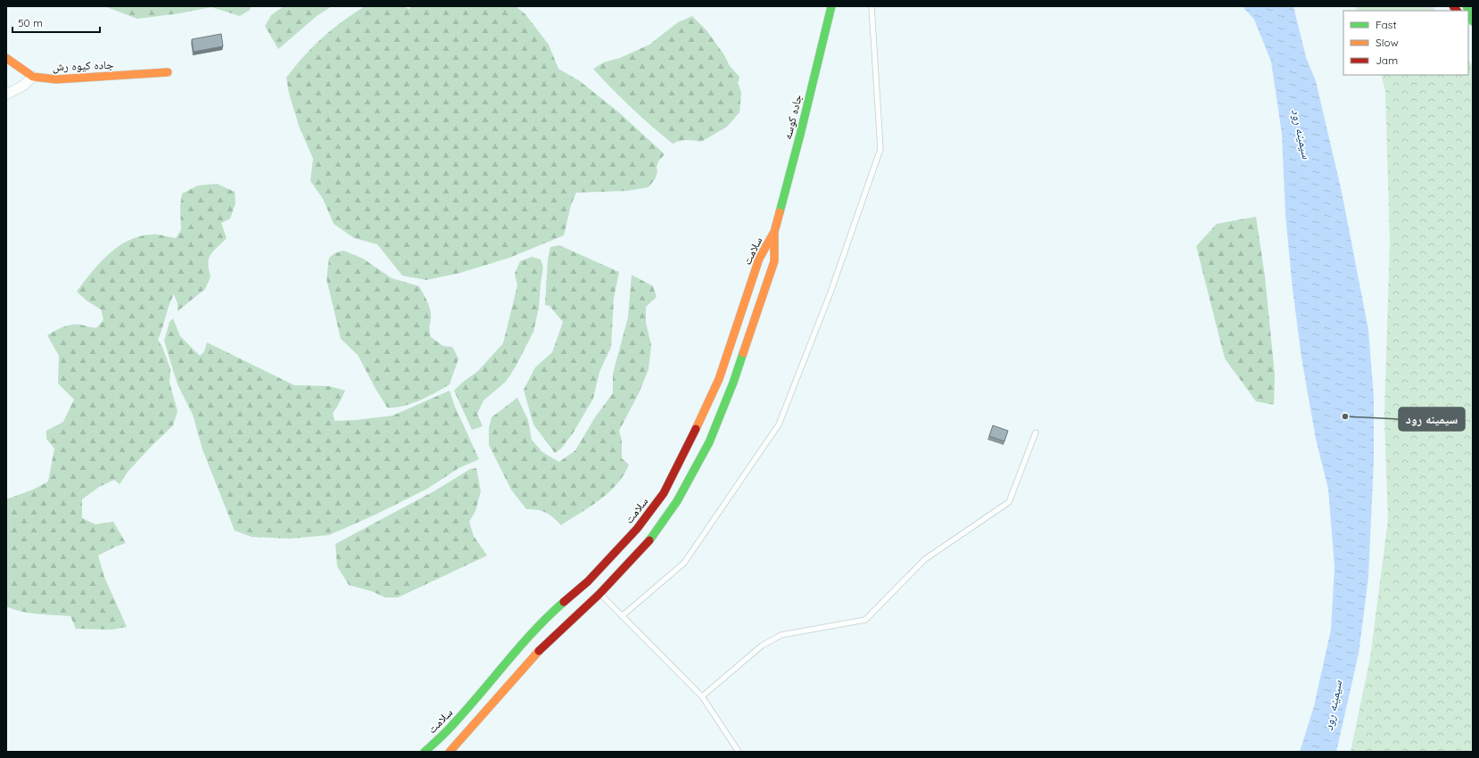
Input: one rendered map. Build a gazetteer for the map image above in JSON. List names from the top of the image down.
{
  "streets": {
    "main road": ["جاده کیوه رش", "جاده کوسه", "سلامت"]
  },
  "crossings": [
    ["جاده کوسه", "سلامت"]
  ],
  "water": ["سیمینه رود"],
  "places": ["سیمینه رود"],
  "legend": ["Fast", "Slow", "Jam"],
  "scale_bar": "50 m"
}
